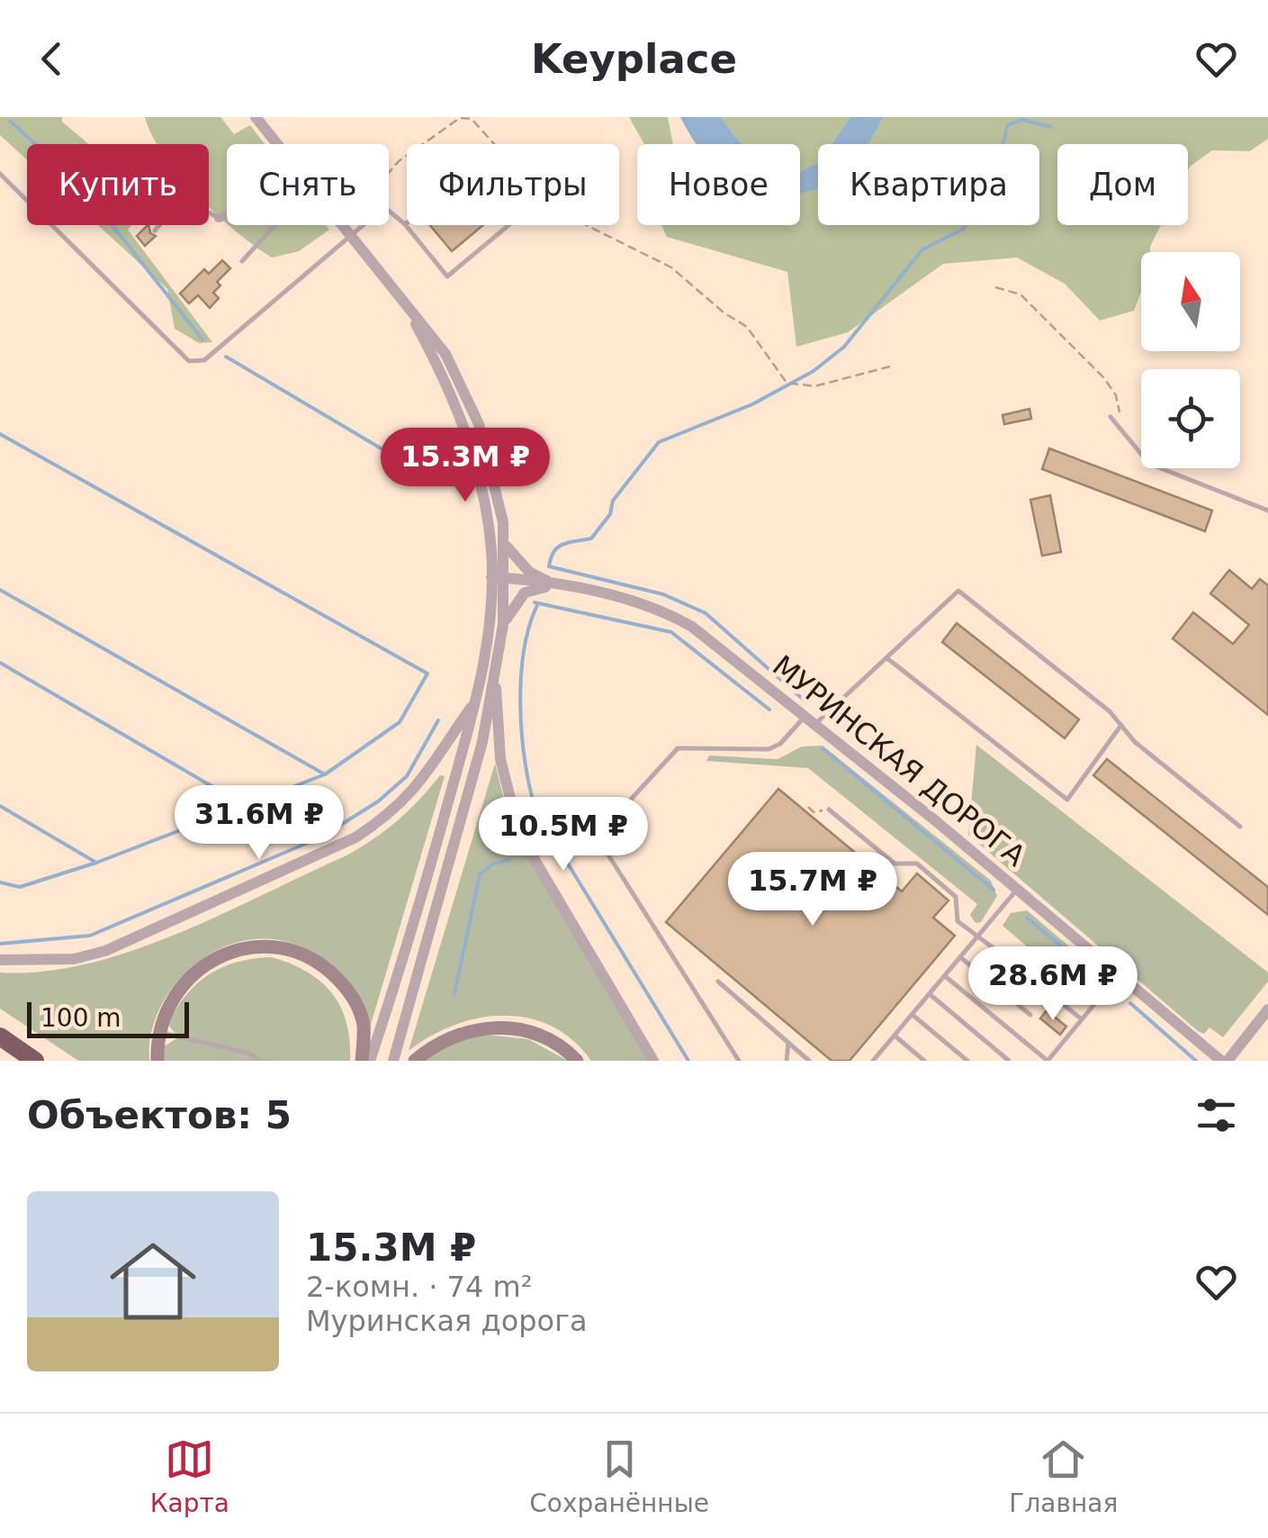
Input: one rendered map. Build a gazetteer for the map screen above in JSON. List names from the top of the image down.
{
  "streets": {
    "street": ["МУРИНСКАЯ ДОРОГА"]
  },
  "scale_bar": "100 m",
  "north": "top",
  "page": {
    "header": "Keyplace",
    "chip": [
      "Купить",
      "Снять",
      "Фильтры",
      "Новое",
      "Квартира",
      "Дом"
    ],
    "price": [
      "15.3M ₽",
      "31.6M ₽",
      "10.5M ₽",
      "15.7M ₽",
      "28.6M ₽"
    ],
    "scale": "100 m",
    "heading": "Объектов: 5",
    "list": [
      {
        "name": "15.3M ₽",
        "note": "2-комн. · 74 m² · Муринская дорога"
      }
    ],
    "tabs": ["Карта", "Сохранённые", "Главная"]
  }
}
